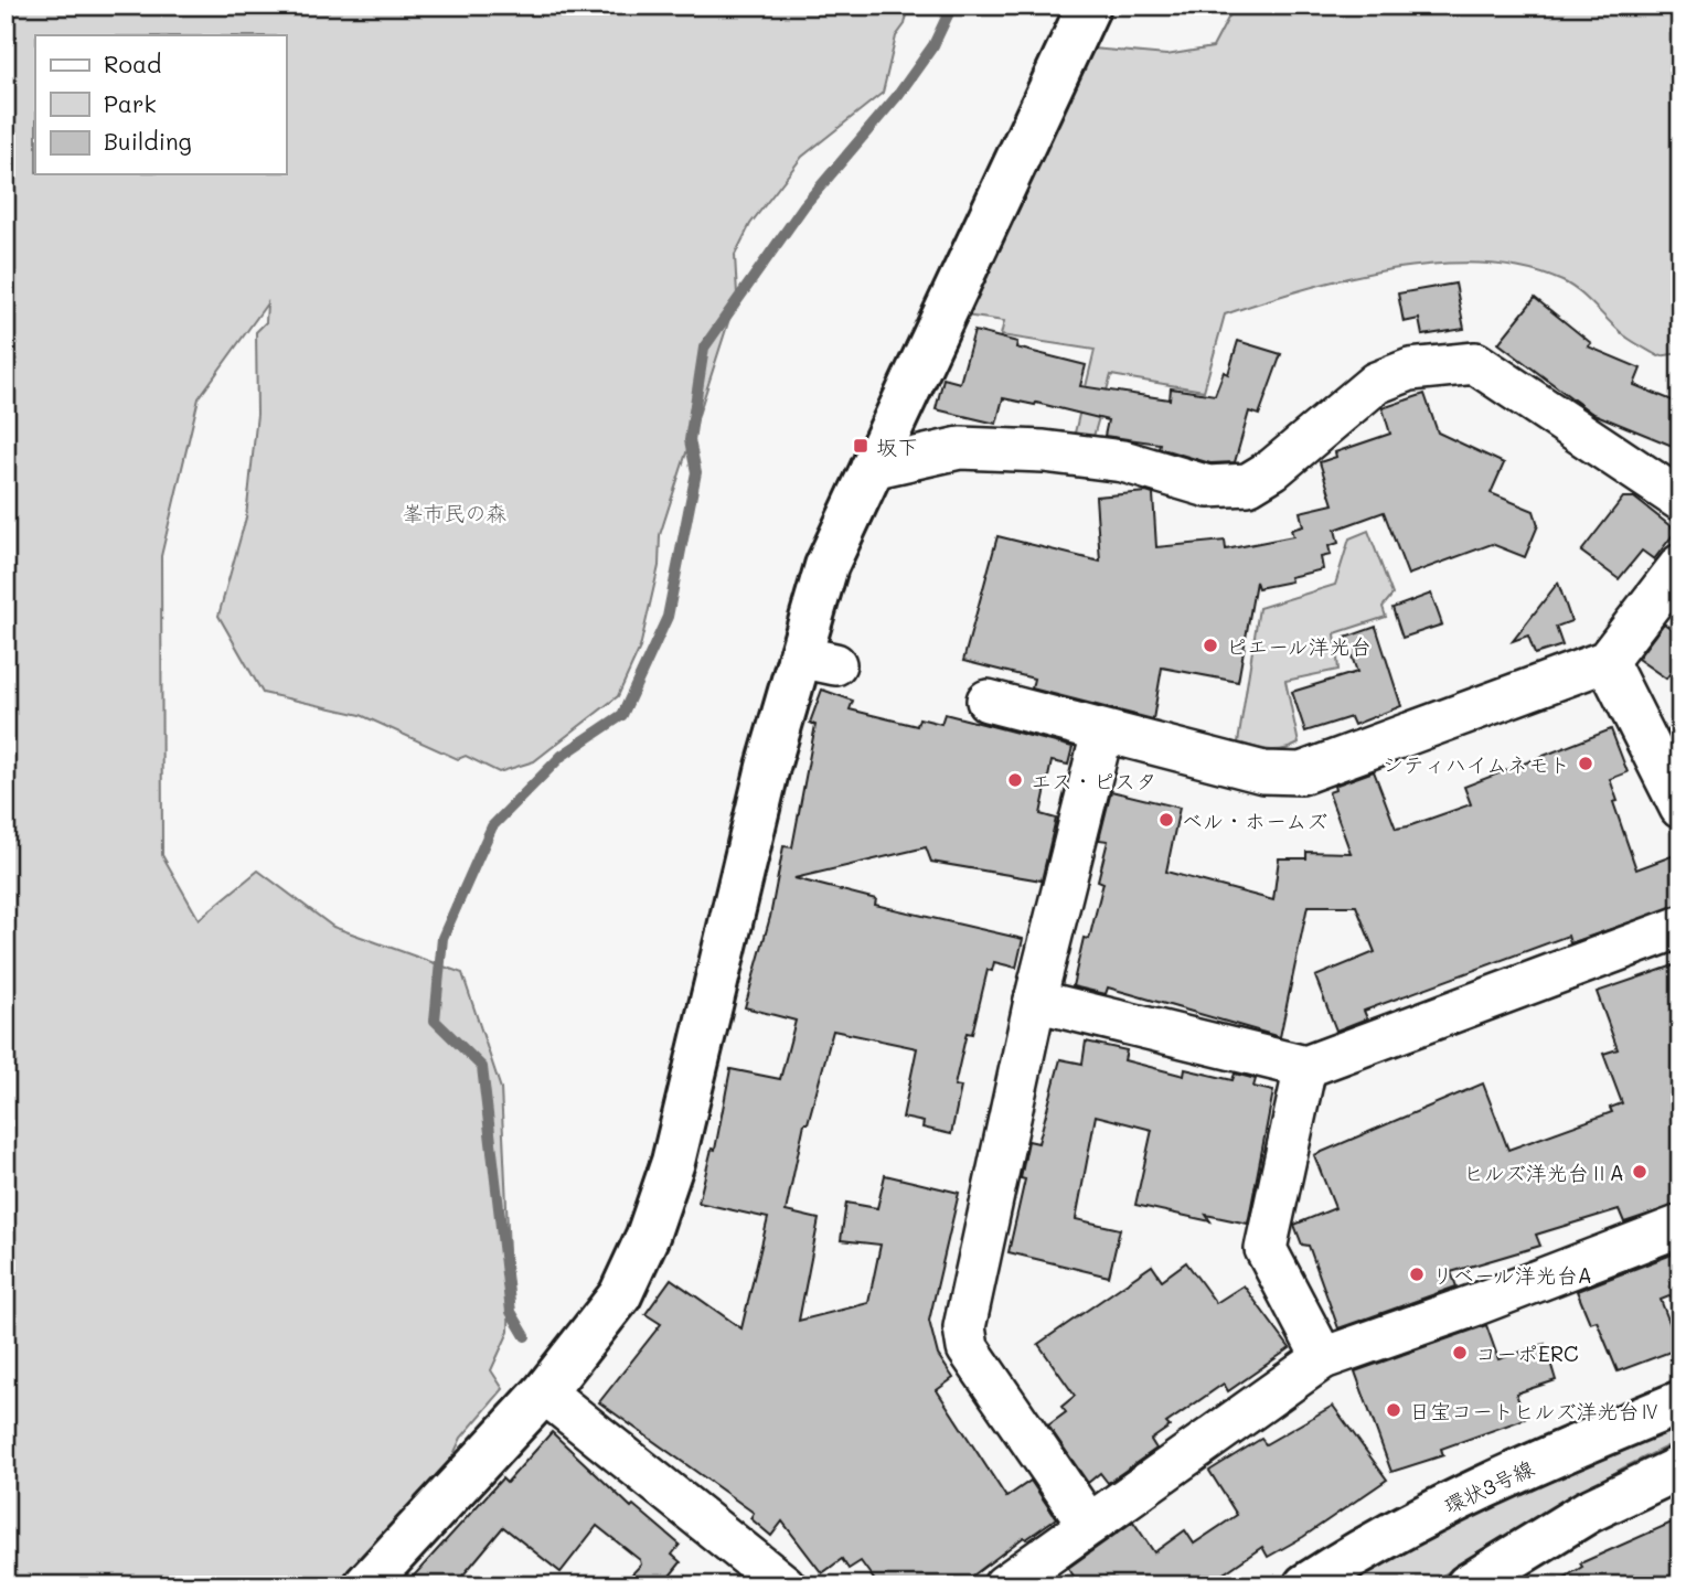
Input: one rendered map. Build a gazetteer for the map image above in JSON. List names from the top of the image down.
{
  "streets": {
    "street": ["環状3号線"]
  },
  "parks": ["峯市民の森"],
  "places": {
    "transit": ["坂下"],
    "other": [
      "ピエール洋光台",
      "シティハイムネモト",
      "エス・ピスタ",
      "ベル・ホームズ",
      "ヒルズ洋光台ⅡA",
      "リベール洋光台A",
      "コーポERC",
      "日宝コートヒルズ洋光台Ⅳ"
    ]
  },
  "legend": ["Road", "Park", "Building"]
}
